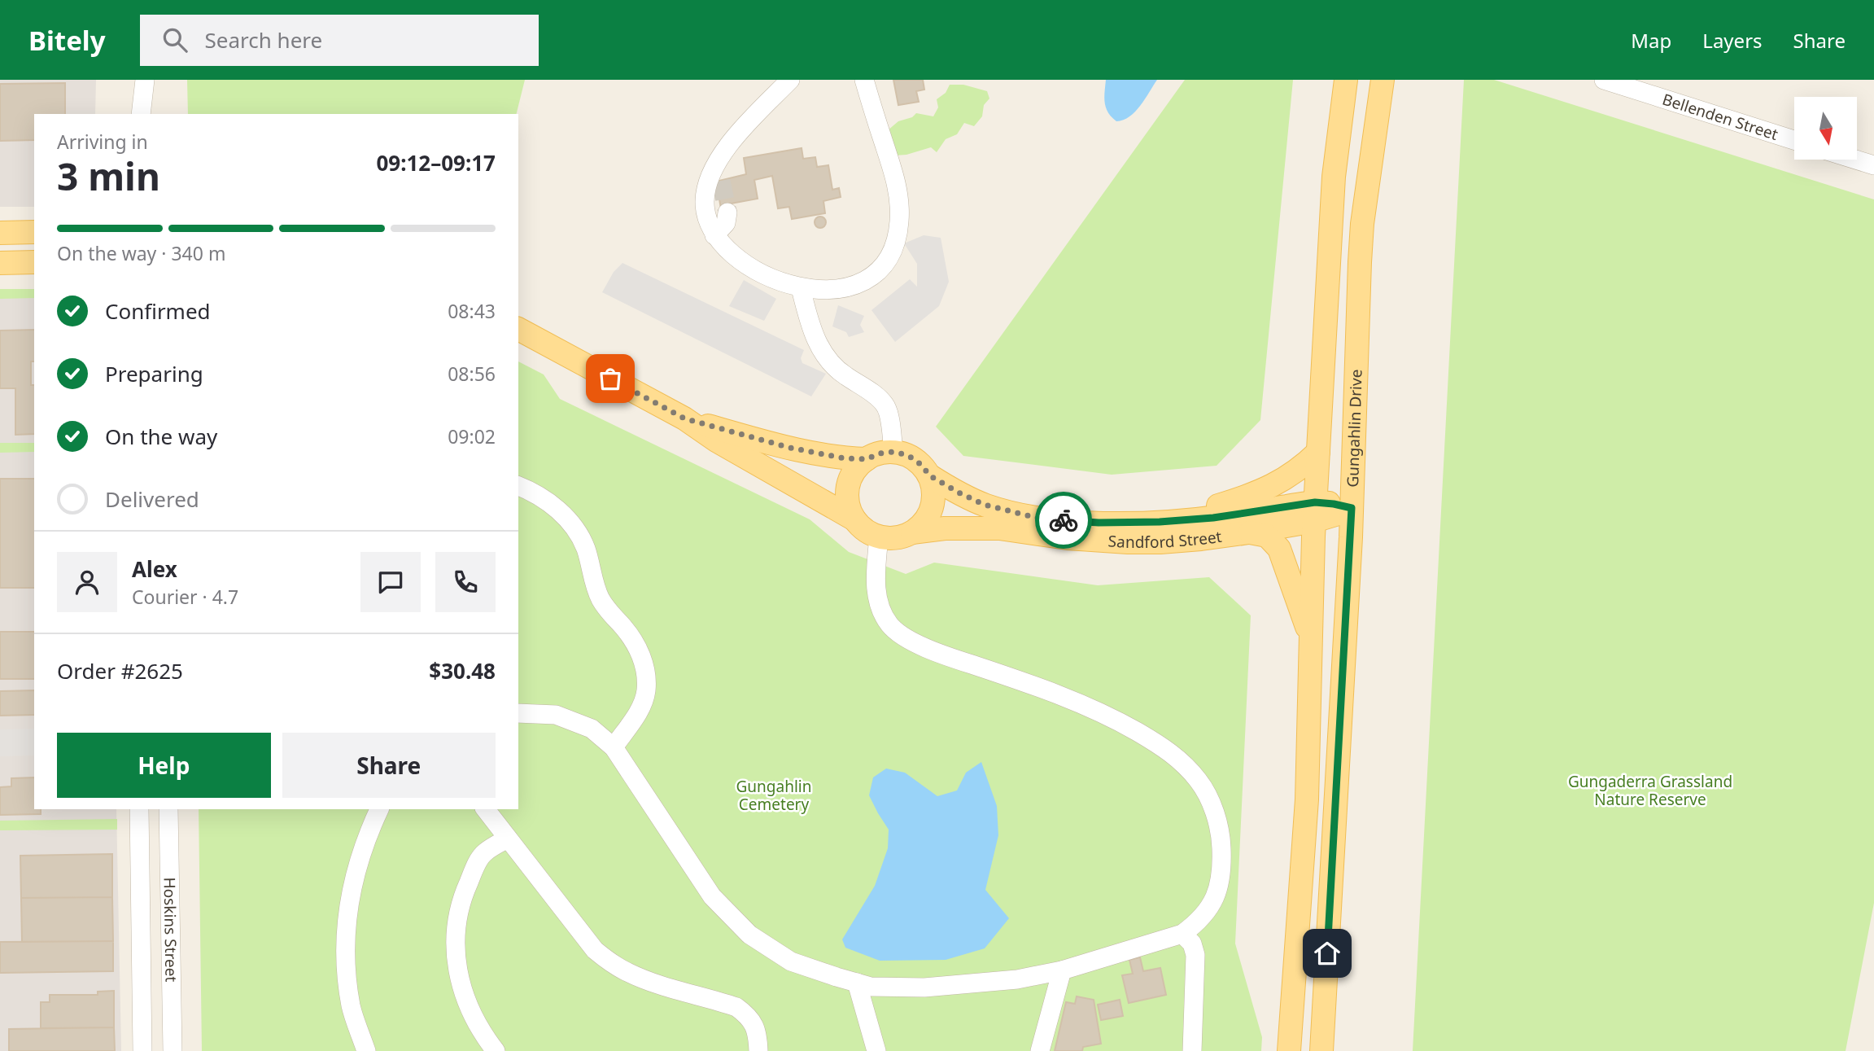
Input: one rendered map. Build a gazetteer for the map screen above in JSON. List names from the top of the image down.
{
  "streets": {
    "main road": ["Gungahlin Drive", "Sandford Street"],
    "street": ["Bellenden Street", "Hoskins Street"]
  },
  "parks": ["Gungaderra Grassland Nature Reserve", "Gungahlin Cemetery"],
  "north": "bottom",
  "page": {
    "header": "Bitely",
    "search": "Search here",
    "nav": ["Map", "Layers", "Share"],
    "heading": ["3 min", "Arriving in", "09:12–09:17"],
    "panel": [
      "Alex",
      "Courier · 4.7",
      "Order #2625",
      "$30.48"
    ],
    "bar": "On the way · 340 m",
    "list": [
      ["Confirmed", "08:43"],
      ["Preparing", "08:56"],
      ["On the way", "09:02"],
      "Delivered"
    ],
    "buttons": ["Help", "Share"]
  }
}
